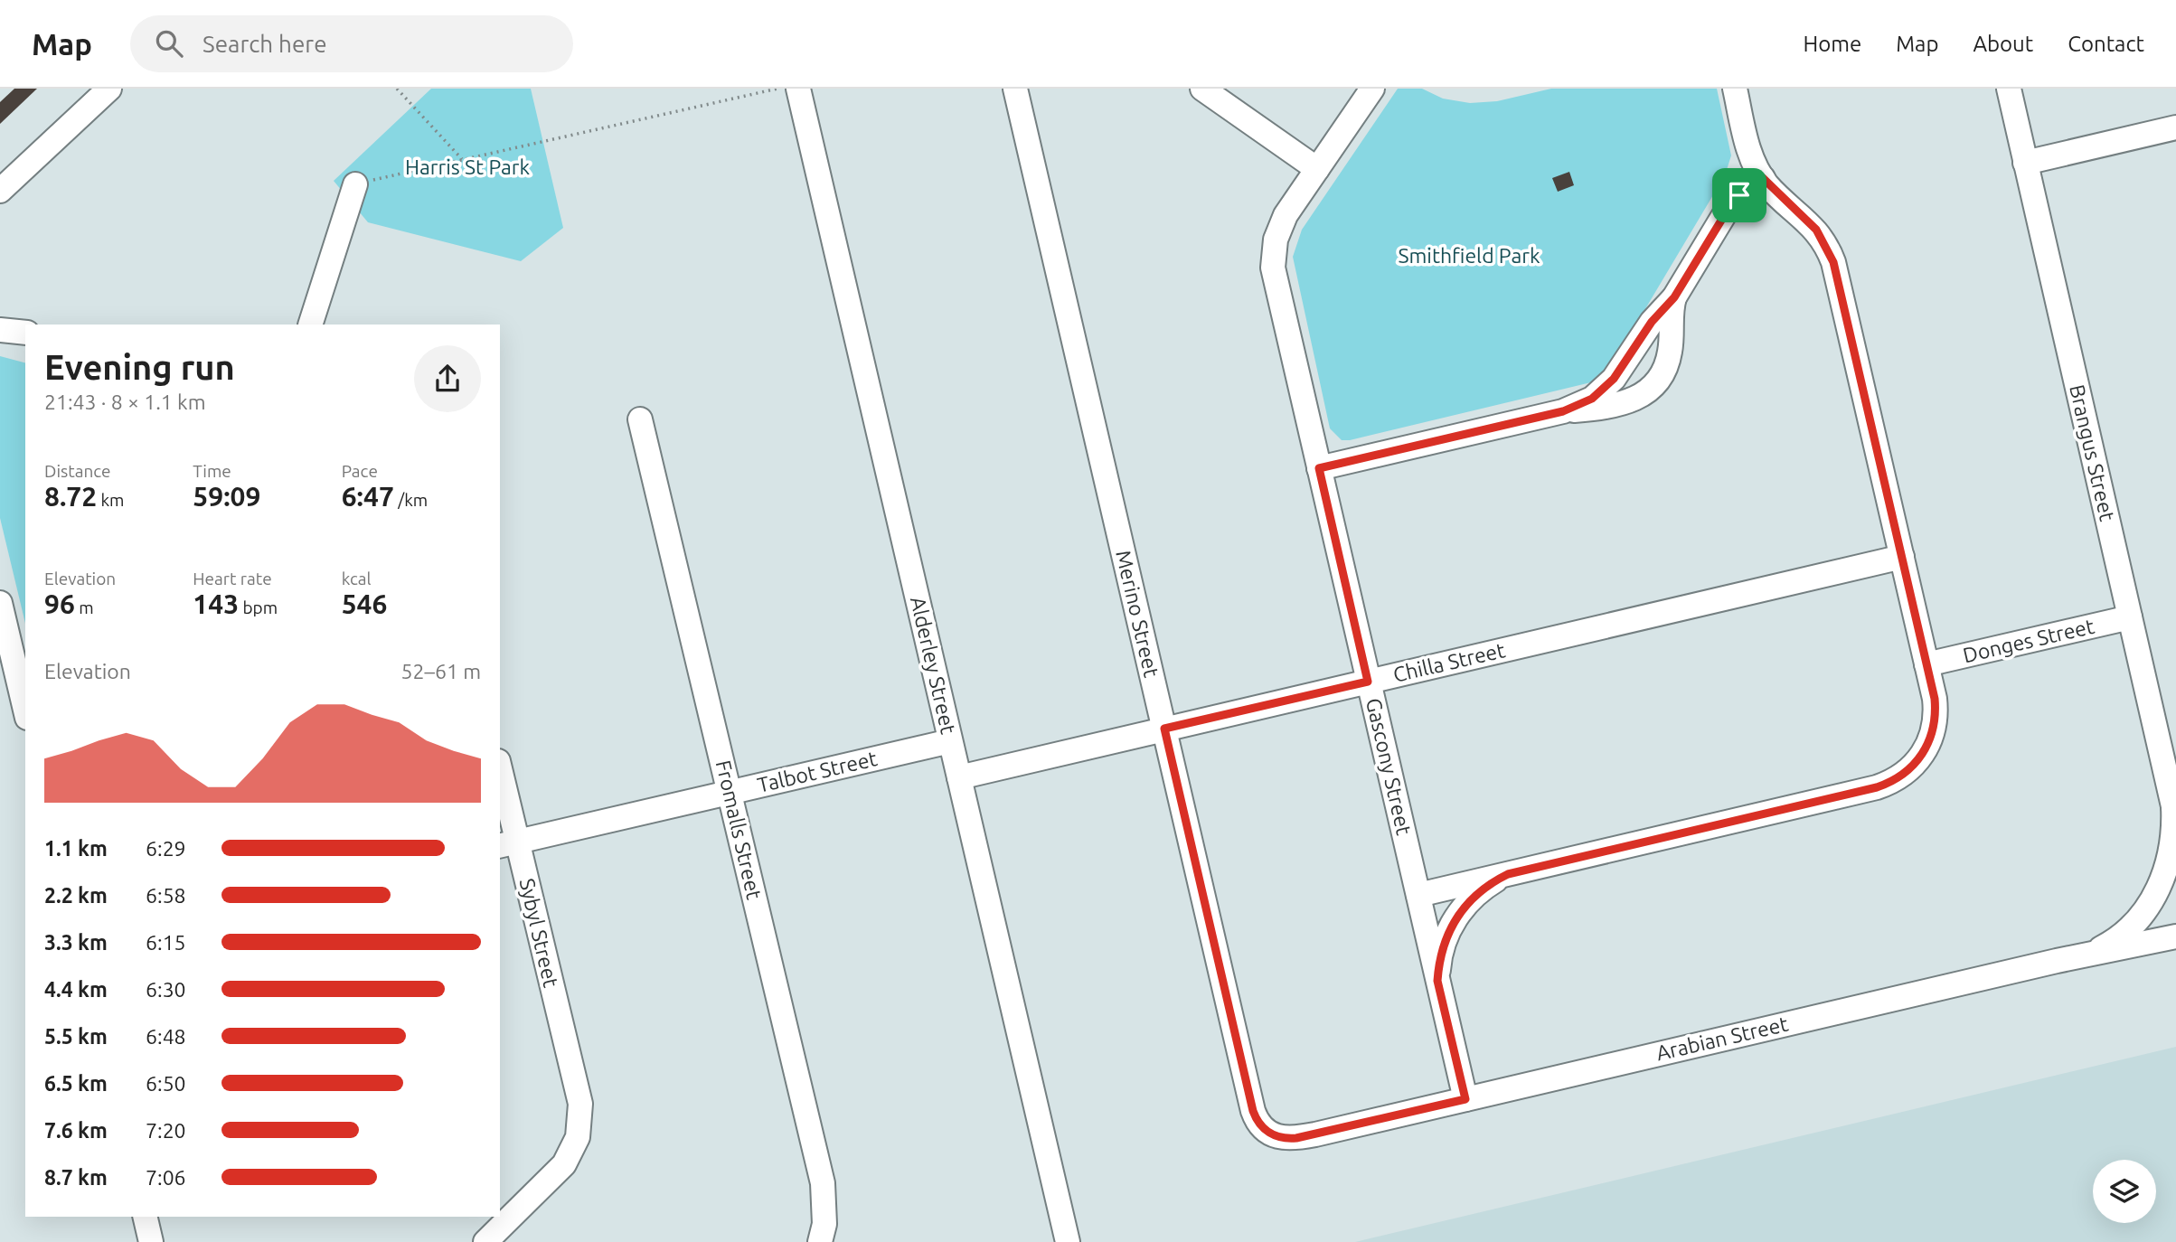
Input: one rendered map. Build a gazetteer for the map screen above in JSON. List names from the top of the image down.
{
  "streets": {
    "street": [
      "Brangus Street",
      "Merino Street",
      "Donges Street",
      "Chilla Street",
      "Alderley Street",
      "Gascony Street",
      "Talbot Street",
      "Fromalls Street",
      "Sybyl Street",
      "Arabian Street"
    ]
  },
  "crossings": [
    ["Brangus Street", "Donges Street"],
    ["Brangus Street", "Arabian Street"],
    ["Merino Street", "Chilla Street"],
    ["Merino Street", "Arabian Street"],
    ["Chilla Street", "Alderley Street"],
    ["Chilla Street", "Gascony Street"],
    ["Alderley Street", "Talbot Street"],
    ["Gascony Street", "Arabian Street"],
    ["Talbot Street", "Fromalls Street"],
    ["Talbot Street", "Sybyl Street"]
  ],
  "parks": ["Harris St Park", "Smithfield Park"],
  "page": {
    "header": "Map",
    "search": "Search here",
    "nav": [
      "Home",
      "Map",
      "About",
      "Contact"
    ],
    "heading": ["Evening run", "21:43 · 8 × 1.1 km"],
    "stats": [
      ["Distance", "8.72 km"],
      ["Time", "59:09"],
      ["Pace", "6:47 /km"],
      ["Elevation", "96 m"],
      ["Heart rate", "143 bpm"],
      ["kcal", "546"]
    ],
    "chart": ["Elevation", "52–61 m"],
    "list": [
      {
        "name": "1.1 km",
        "note": "6:29"
      },
      {
        "name": "2.2 km",
        "note": "6:58"
      },
      {
        "name": "3.3 km",
        "note": "6:15"
      },
      {
        "name": "4.4 km",
        "note": "6:30"
      },
      {
        "name": "5.5 km",
        "note": "6:48"
      },
      {
        "name": "6.5 km",
        "note": "6:50"
      },
      {
        "name": "7.6 km",
        "note": "7:20"
      },
      {
        "name": "8.7 km",
        "note": "7:06"
      }
    ]
  }
}
